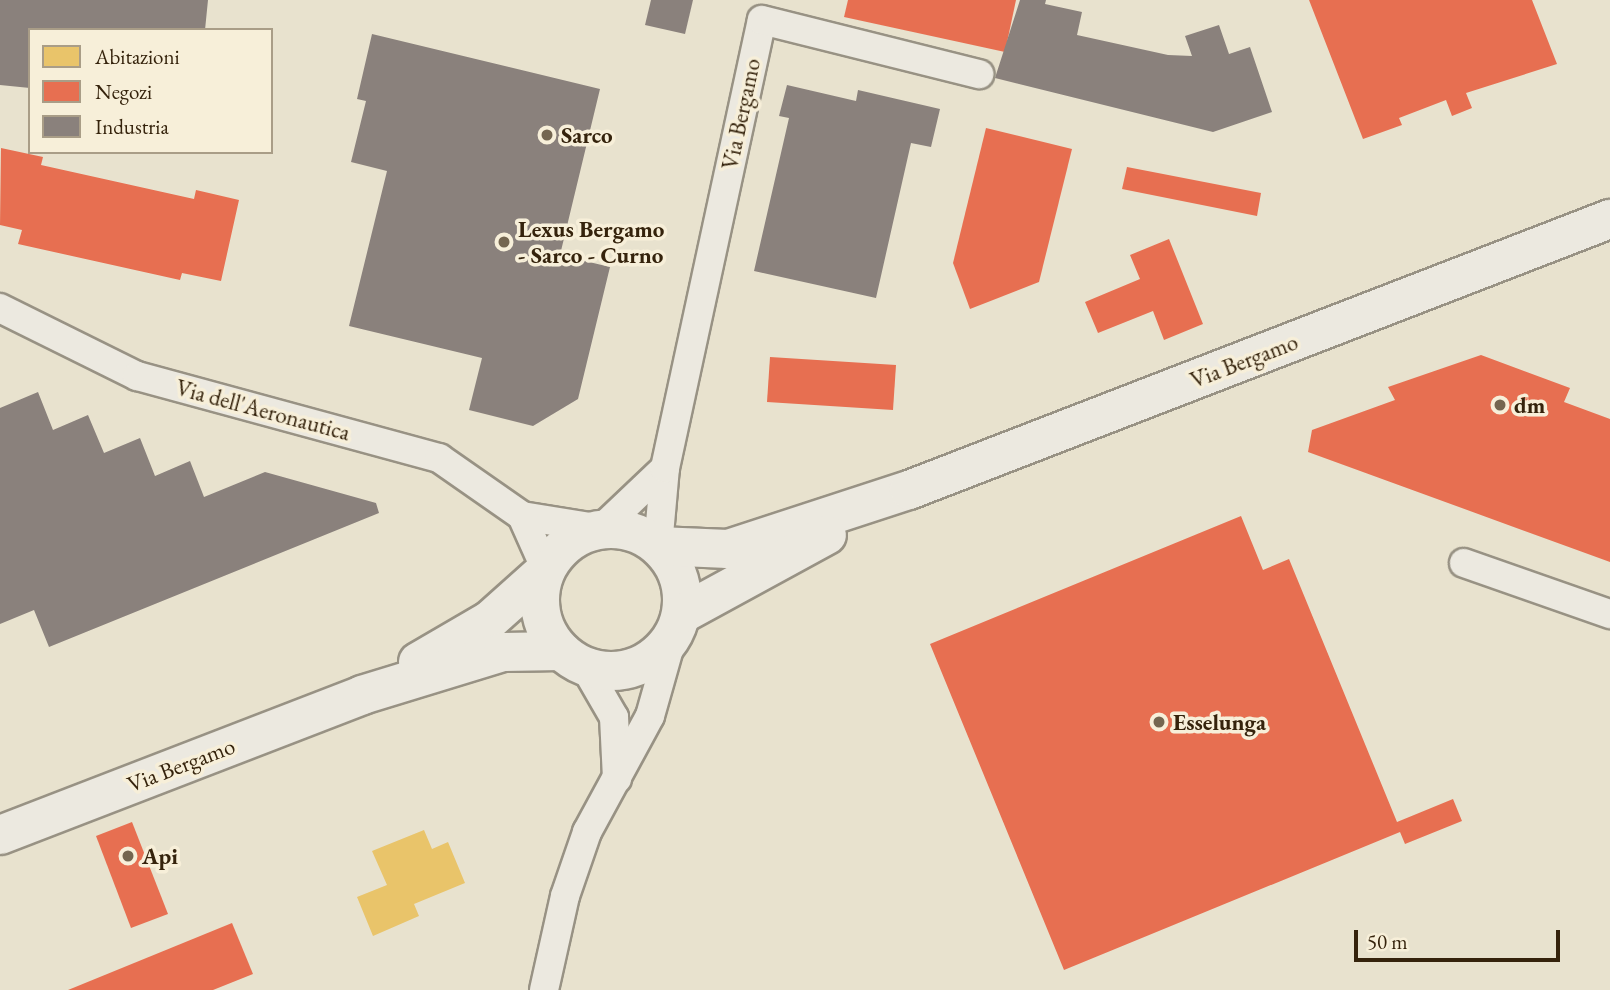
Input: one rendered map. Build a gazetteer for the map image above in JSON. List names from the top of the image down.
{
  "streets": {
    "main road": ["Via Bergamo"],
    "street": ["Via dell'Aeronautica"]
  },
  "crossings": [
    ["Via Bergamo", "Via dell'Aeronautica"]
  ],
  "places": [
    "Sarco",
    "Lexus Bergamo - Sarco - Curno",
    "dm",
    "Esselunga",
    "Api"
  ],
  "legend": ["Abitazioni", "Negozi", "Industria"],
  "scale_bar": "50 m"
}
